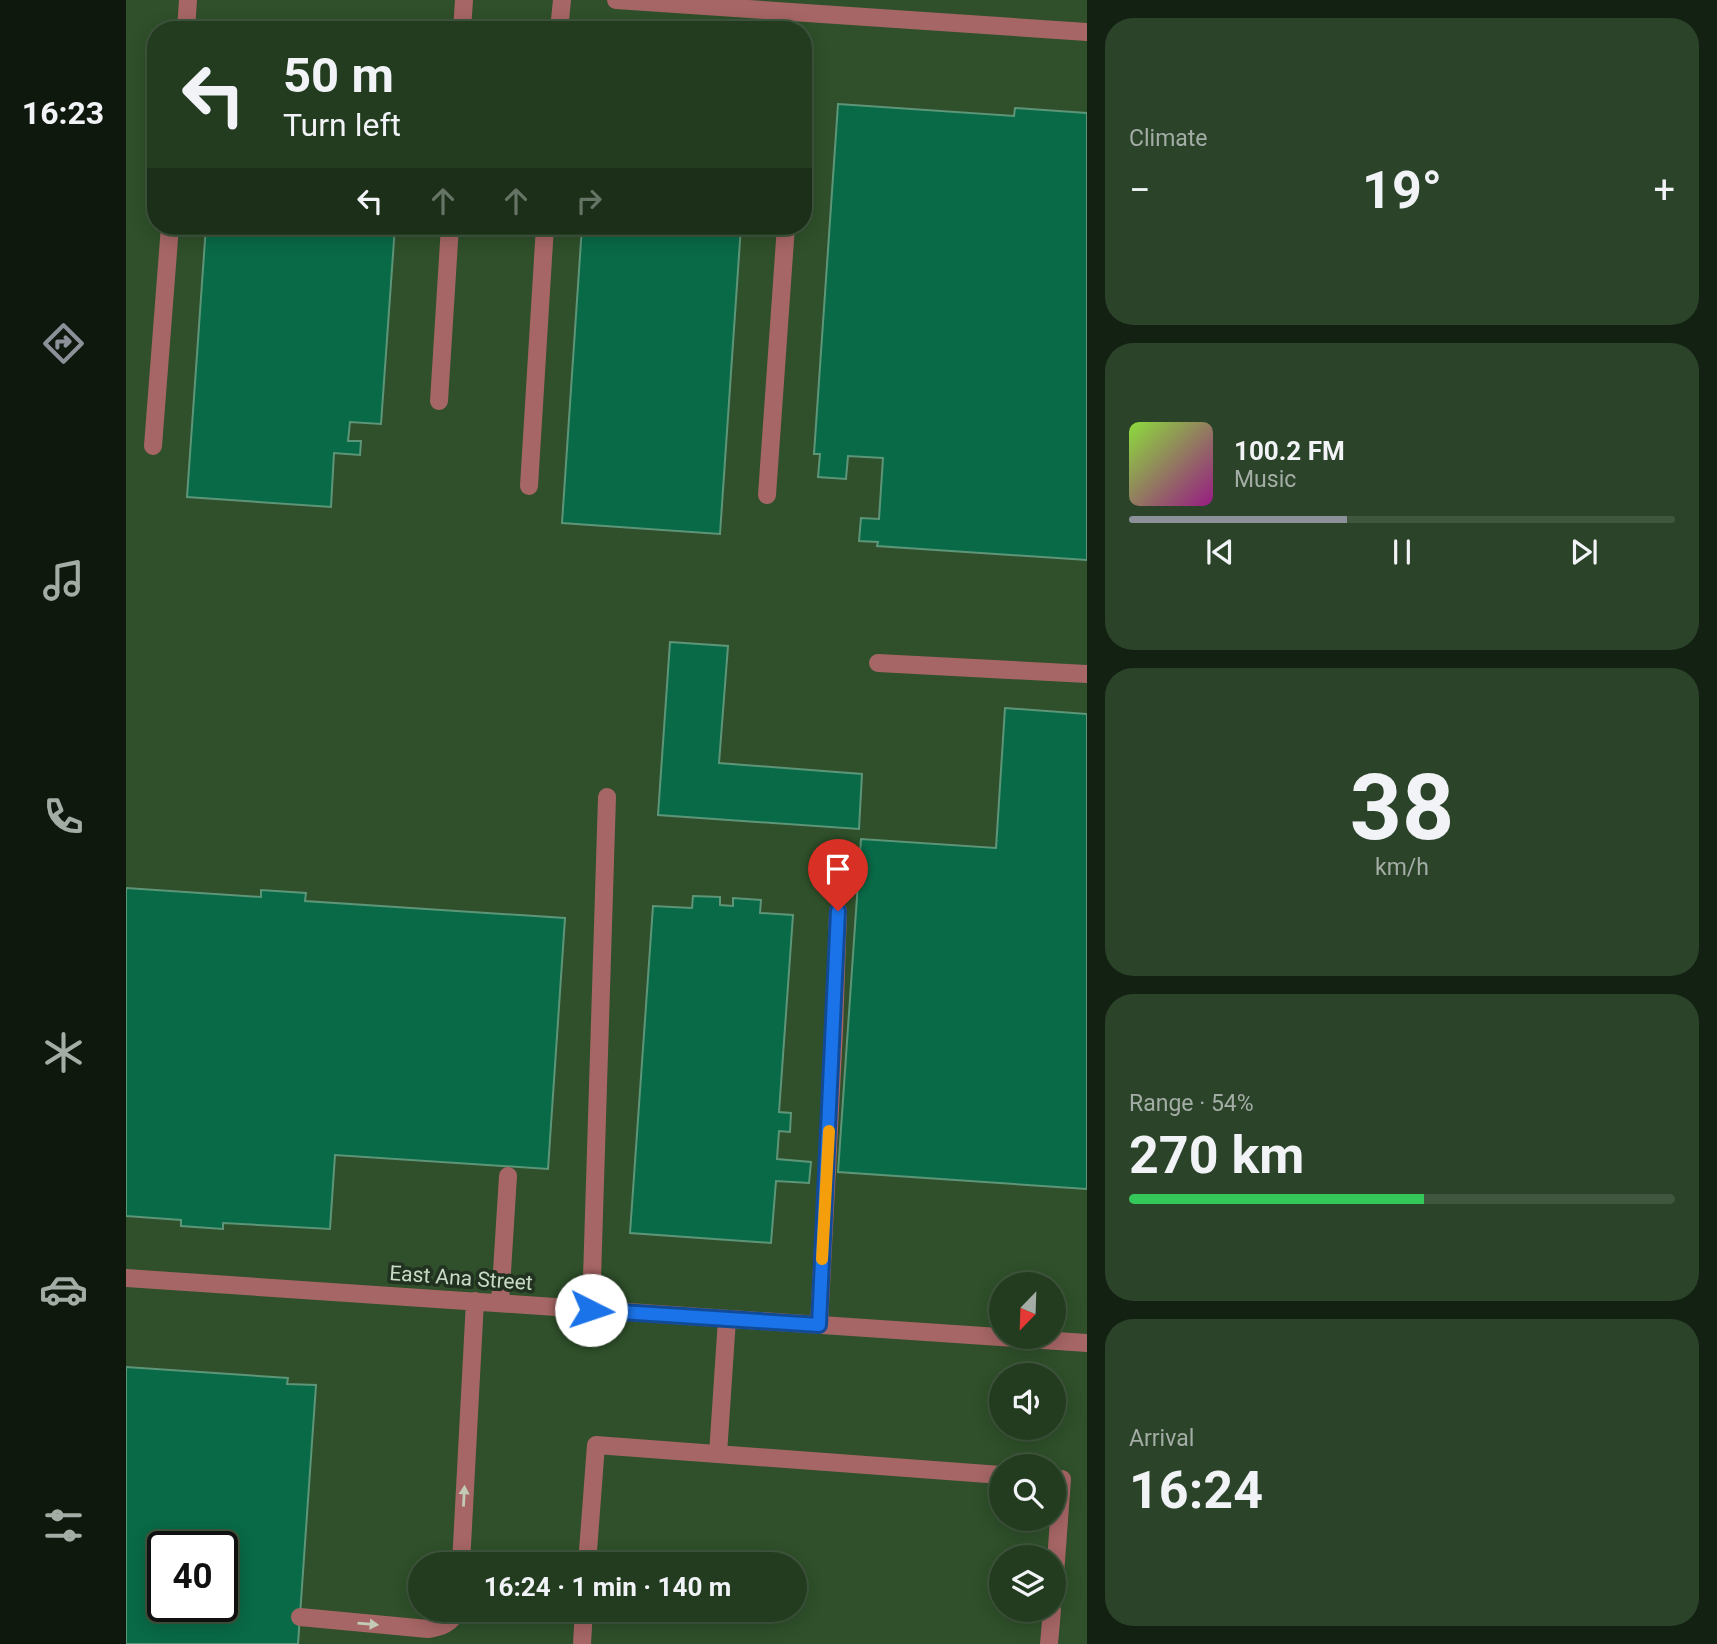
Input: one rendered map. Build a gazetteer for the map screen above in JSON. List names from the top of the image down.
{
  "streets": {
    "street": ["East Ana Street"]
  },
  "north": "bottom left",
  "page": {
    "tabs": "16:23",
    "tile": [
      "Climate",
      ["38", "km/h"],
      ["Range · 54%", "270 km"],
      ["Arrival", "16:24"]
    ],
    "turn": ["50 m", "Turn left"],
    "heat": ["−", "19°", "+"],
    "song": ["100.2 FM", "Music"],
    "limit": "40",
    "trip": "16:24 · 1 min · 140 m"
  }
}
